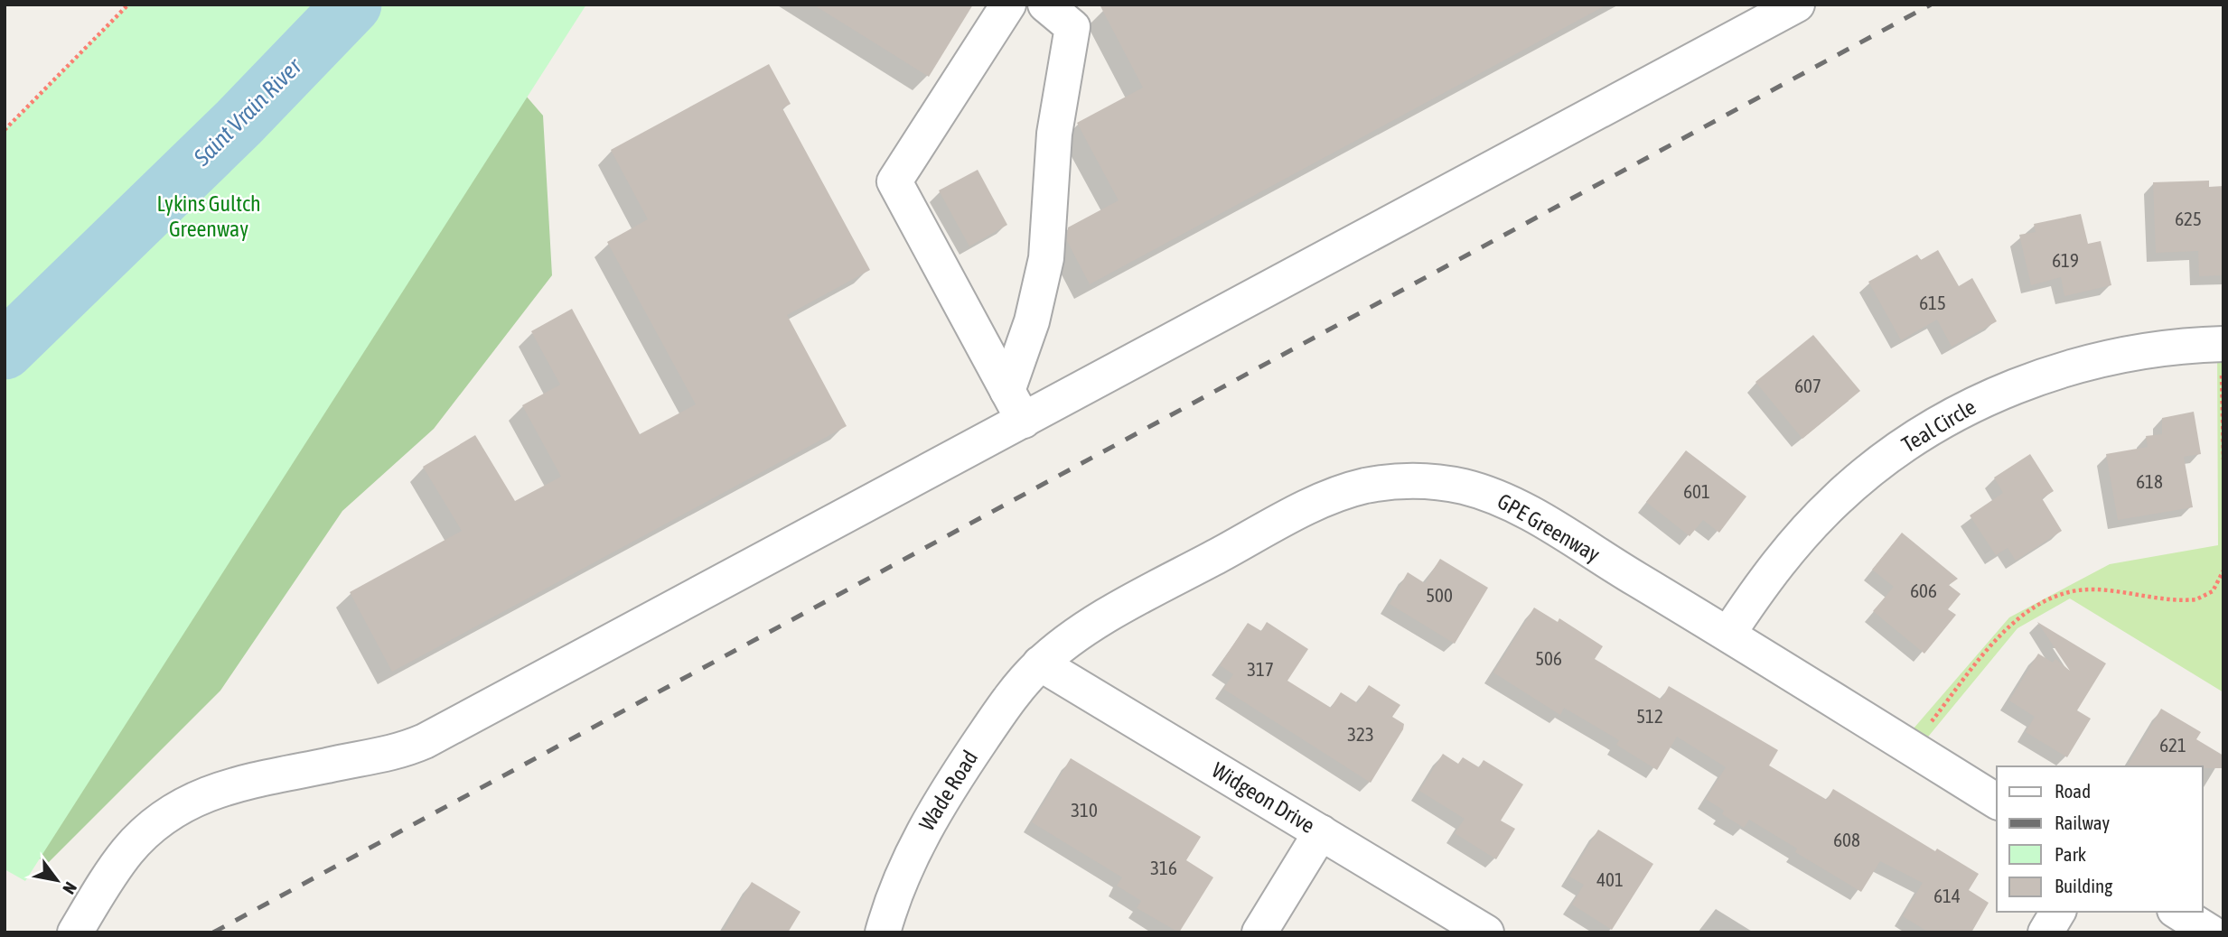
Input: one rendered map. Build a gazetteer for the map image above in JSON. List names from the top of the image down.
{
  "streets": {
    "street": [
      "Teal Circle",
      "GPE Greenway",
      "Wade Road",
      "Widgeon Drive"
    ]
  },
  "crossings": [
    ["Teal Circle", "GPE Greenway"],
    ["GPE Greenway", "Wade Road"],
    ["GPE Greenway", "Widgeon Drive"],
    ["Wade Road", "Widgeon Drive"]
  ],
  "water": ["Saint Vrain River"],
  "parks": ["Lykins Gultch Greenway"],
  "house_numbers": [
    "625",
    "619",
    "615",
    "607",
    "618",
    "601",
    "606",
    "500",
    "506",
    "317",
    "512",
    "323",
    "621",
    "310",
    "608",
    "316",
    "401",
    "614"
  ],
  "legend": [
    "Road",
    "Railway",
    "Park",
    "Building"
  ],
  "north": "bottom right"
}
